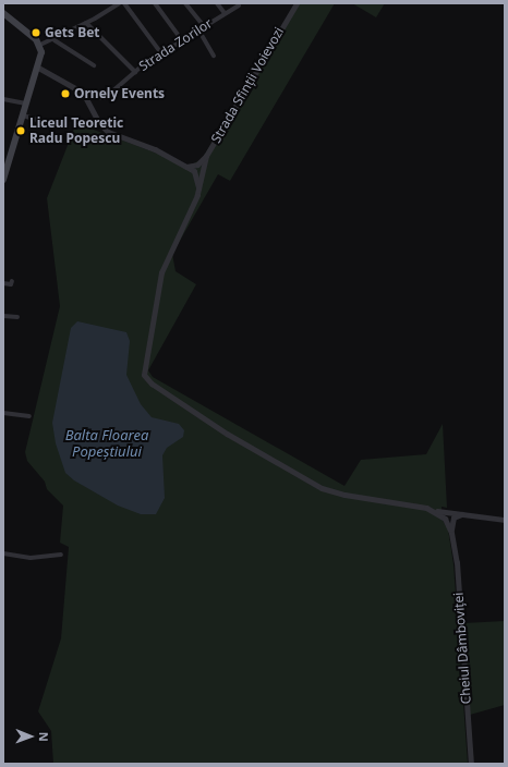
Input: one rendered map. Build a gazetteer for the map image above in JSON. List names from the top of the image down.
{
  "streets": {
    "street": ["Strada Zorilor", "Strada Sfinții Voievozi", "Cheiul Dâmboviței"]
  },
  "water": ["Balta Floarea Popeștiului"],
  "places": ["Gets Bet", "Ornely Events", "Liceul Teoretic Radu Popescu"],
  "north": "right"
}
